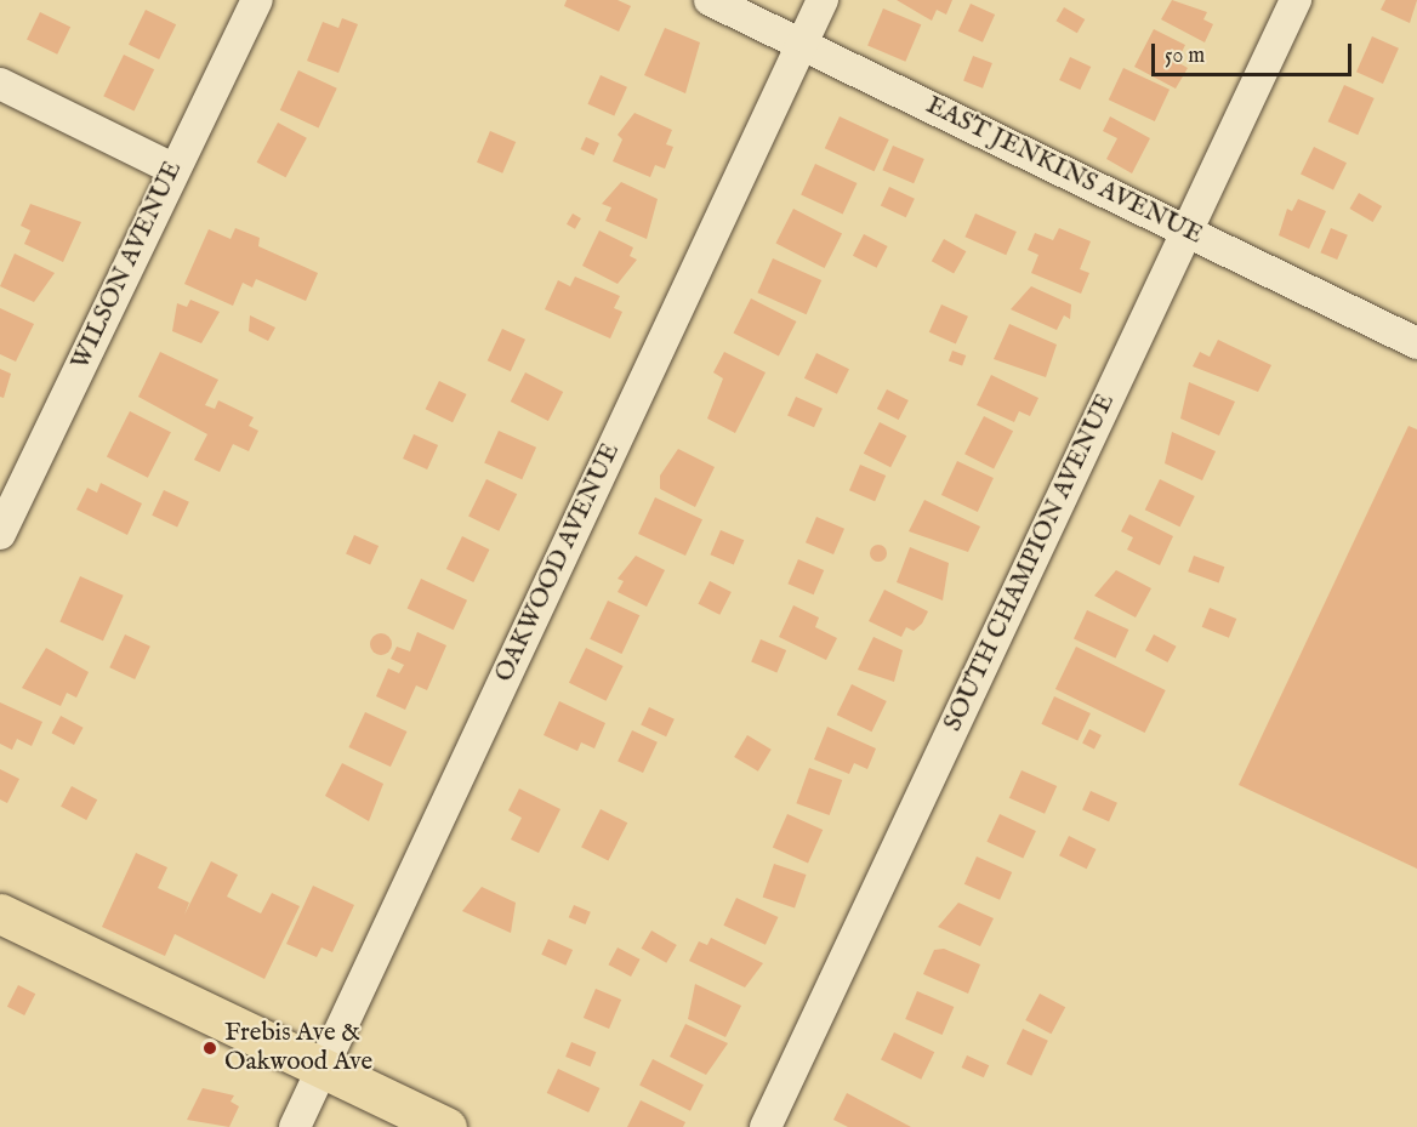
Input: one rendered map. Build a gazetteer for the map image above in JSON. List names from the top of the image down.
{
  "streets": {
    "street": [
      "EAST JENKINS AVENUE",
      "WILSON AVENUE",
      "OAKWOOD AVENUE",
      "SOUTH CHAMPION AVENUE"
    ]
  },
  "crossings": [
    ["EAST JENKINS AVENUE", "OAKWOOD AVENUE"],
    ["EAST JENKINS AVENUE", "SOUTH CHAMPION AVENUE"]
  ],
  "places": ["Frebis Ave & Oakwood Ave"],
  "scale_bar": "50 m"
}
